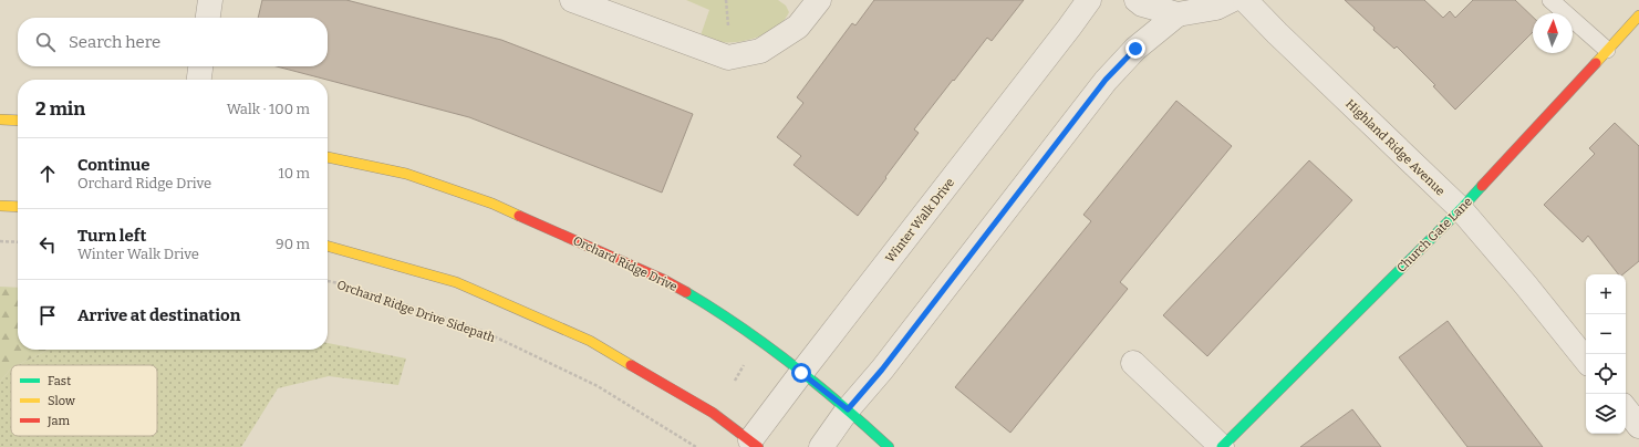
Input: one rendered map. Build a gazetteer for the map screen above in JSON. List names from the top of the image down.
{
  "streets": {
    "street": [
      "Highland Ridge Avenue",
      "Winter Walk Drive",
      "Church Gate Lane",
      "Orchard Ridge Drive"
    ],
    "path": ["Orchard Ridge Drive Sidepath"]
  },
  "crossings": [
    ["Highland Ridge Avenue", "Church Gate Lane"],
    ["Winter Walk Drive", "Orchard Ridge Drive"]
  ],
  "legend": ["Fast", "Slow", "Jam"],
  "north": "top",
  "page": {
    "search": "Search here",
    "heading": ["2 min", "Walk · 100 m"],
    "list": [
      ["Continue", "Orchard Ridge Drive", "10 m"],
      ["Turn left", "Winter Walk Drive", "90 m"],
      "Arrive at destination"
    ],
    "map_buttons": ["+", "−"]
  }
}
